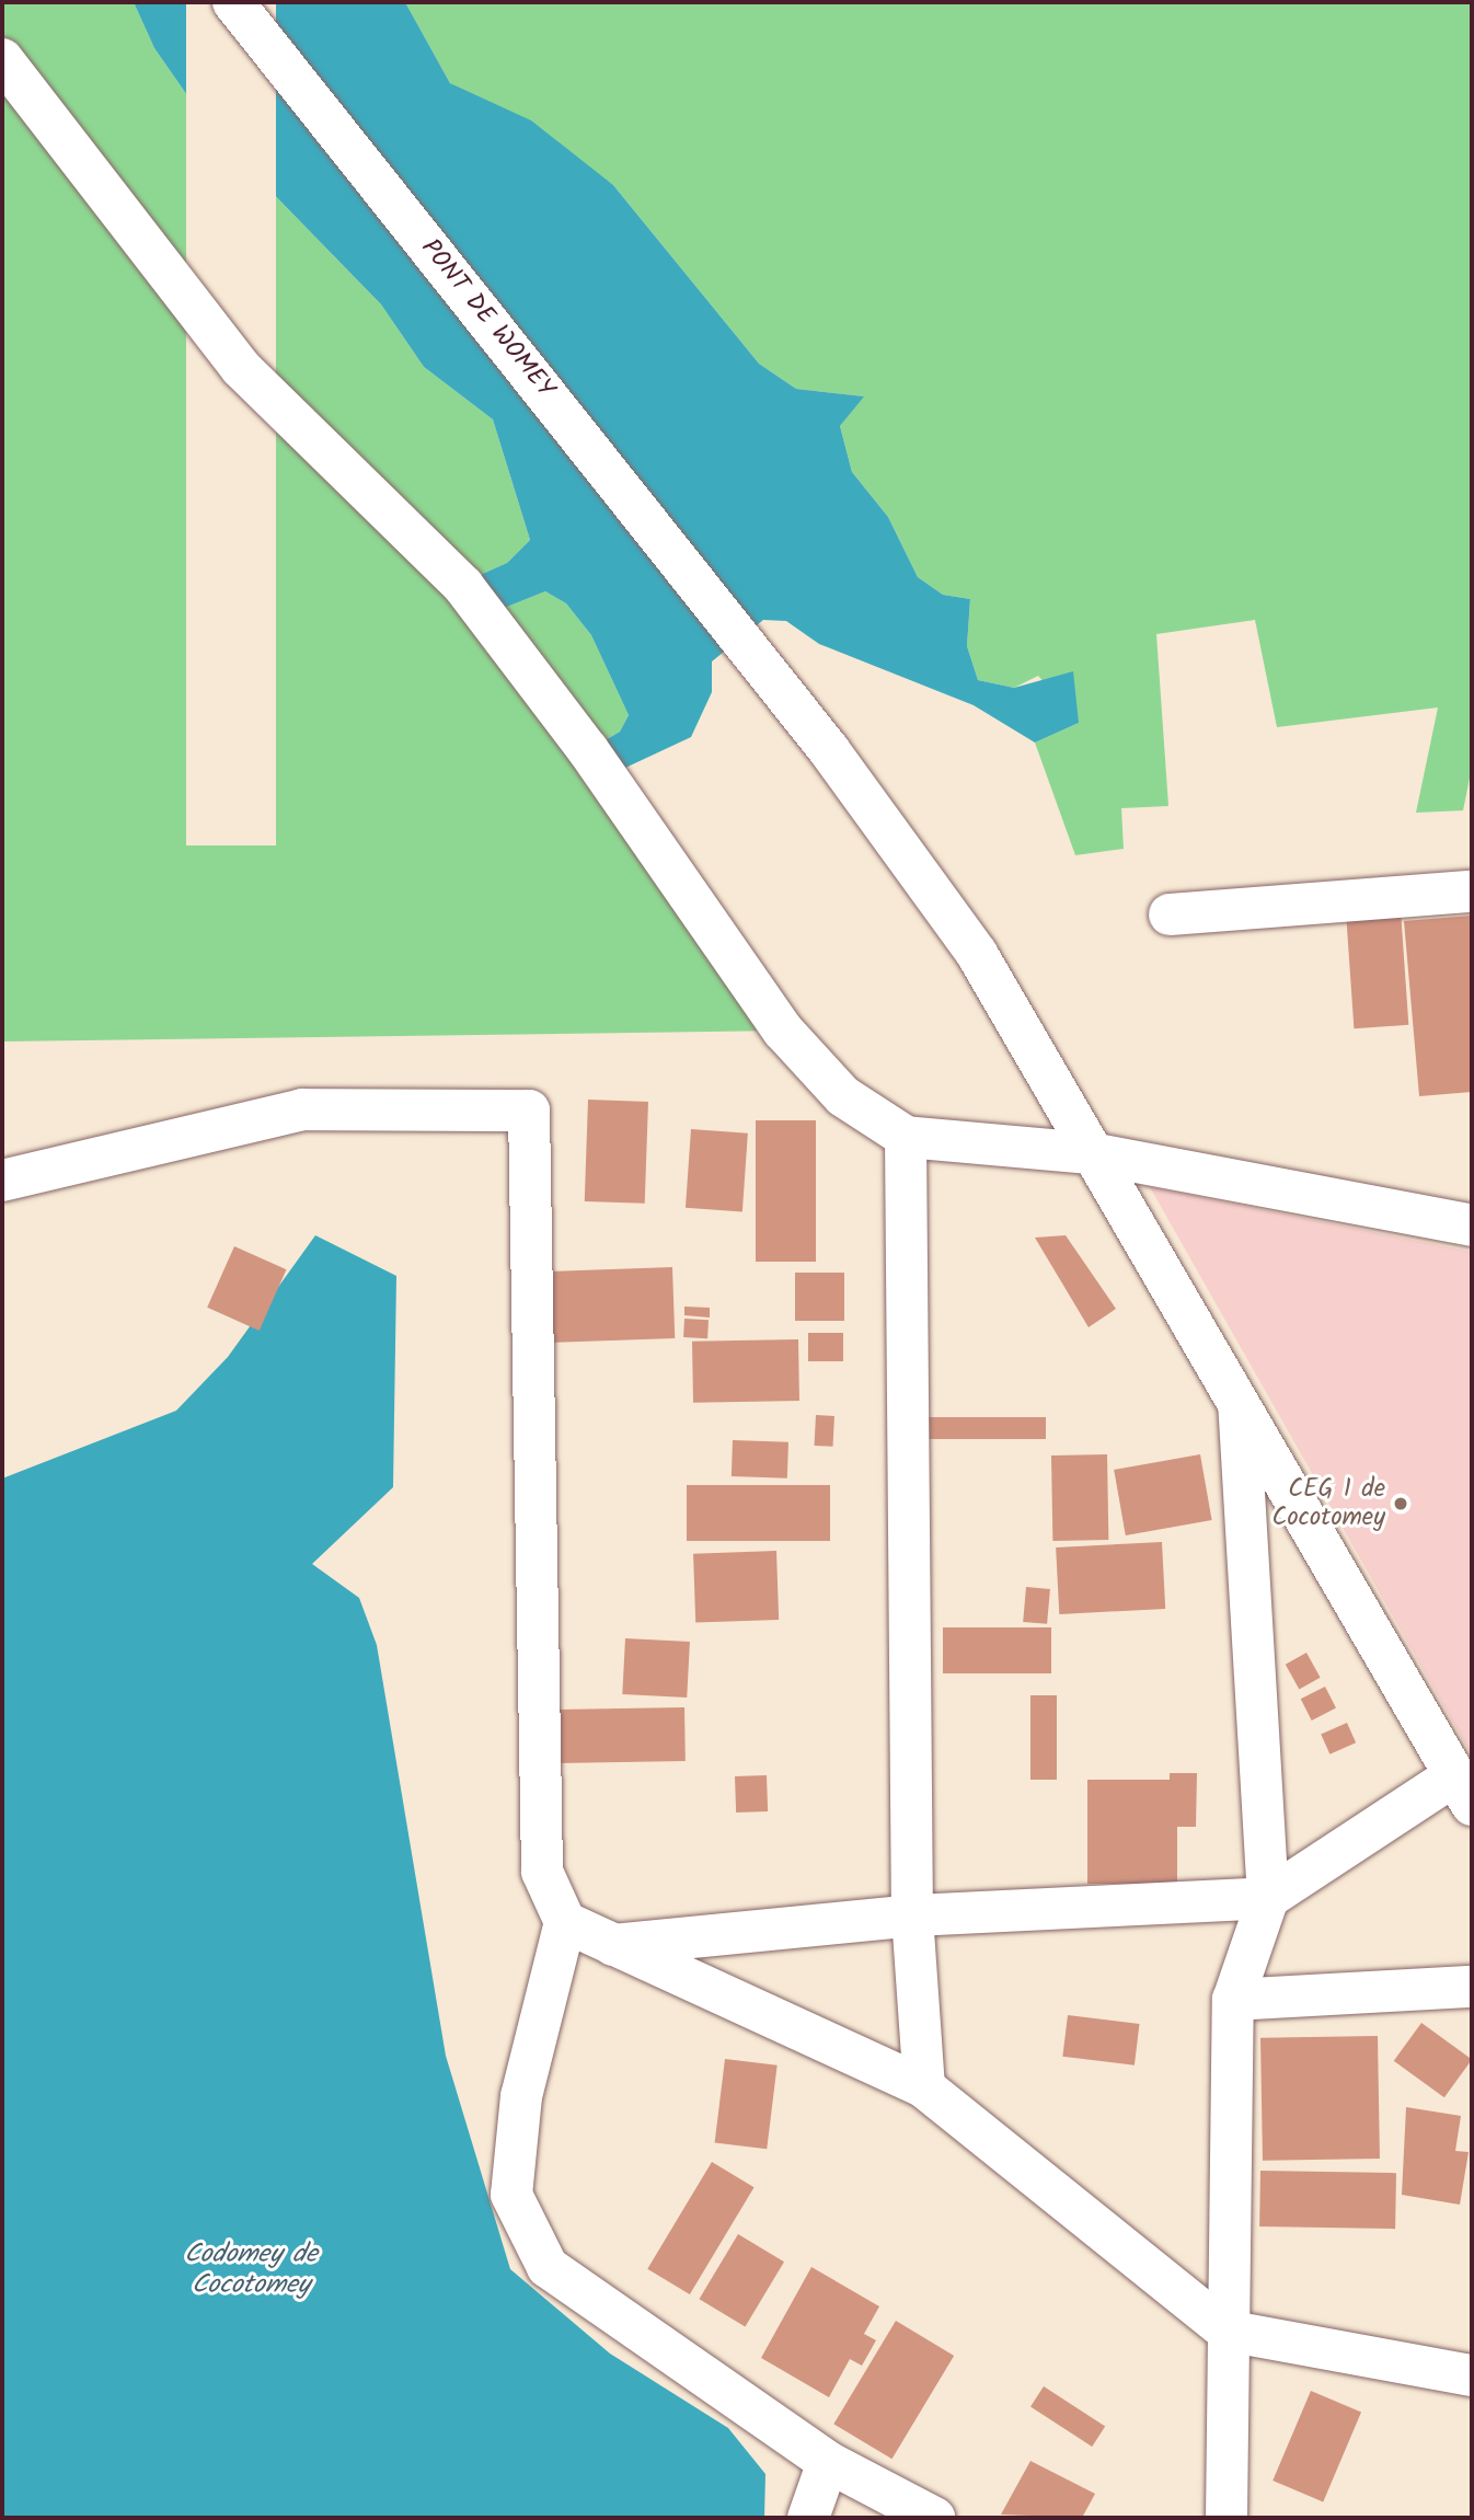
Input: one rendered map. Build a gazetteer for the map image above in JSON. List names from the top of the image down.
{
  "streets": {
    "street": ["PONT DE WOMEY"]
  },
  "water": ["Codomey de Cocotomey"],
  "places": ["CEG 1 de Cocotomey"]
}
